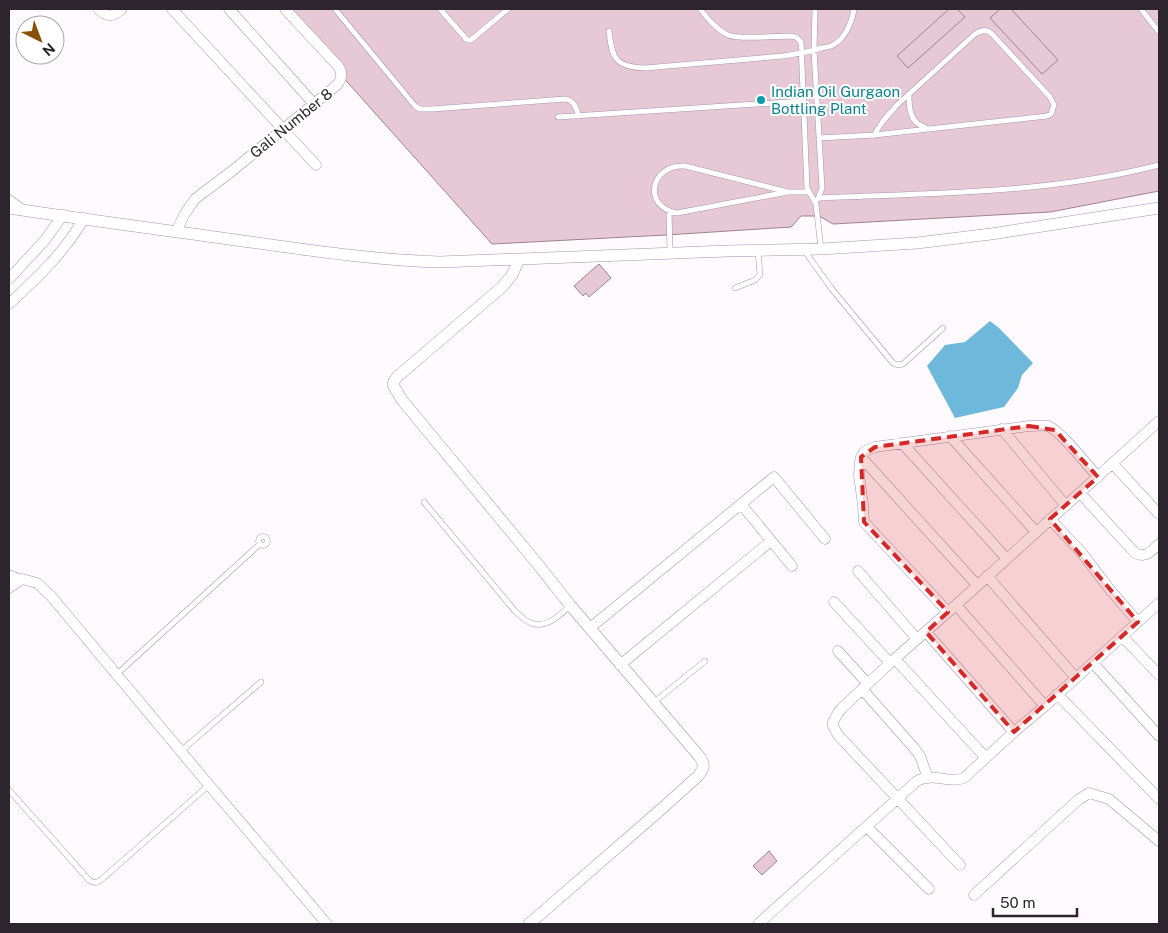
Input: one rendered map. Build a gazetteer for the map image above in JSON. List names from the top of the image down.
{
  "streets": {
    "street": ["Gali Number 8"]
  },
  "places": ["Indian Oil Gurgaon Bottling Plant"],
  "scale_bar": "50 m",
  "north": "bottom right"
}
